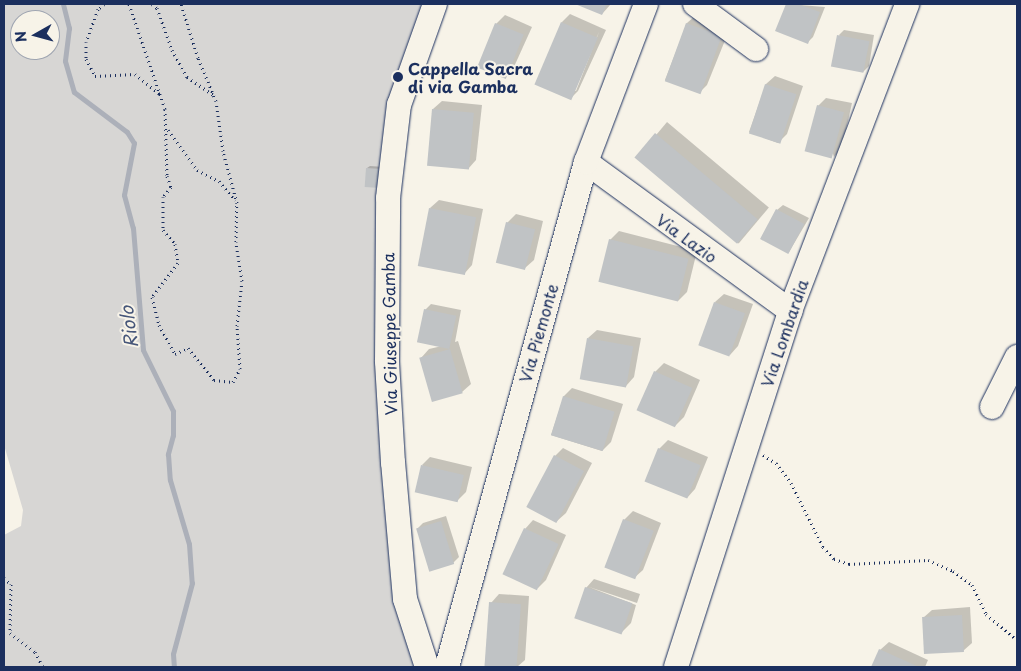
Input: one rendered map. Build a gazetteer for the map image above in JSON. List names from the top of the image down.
{
  "streets": {
    "street": [
      "Via Lazio",
      "Via Piemonte",
      "Via Lombardia",
      "Via Giuseppe Gamba"
    ]
  },
  "crossings": [
    ["Via Lazio", "Via Piemonte"],
    ["Via Lazio", "Via Lombardia"]
  ],
  "water": ["Riolo"],
  "places": ["Cappella Sacra di via Gamba"],
  "north": "left"
}
